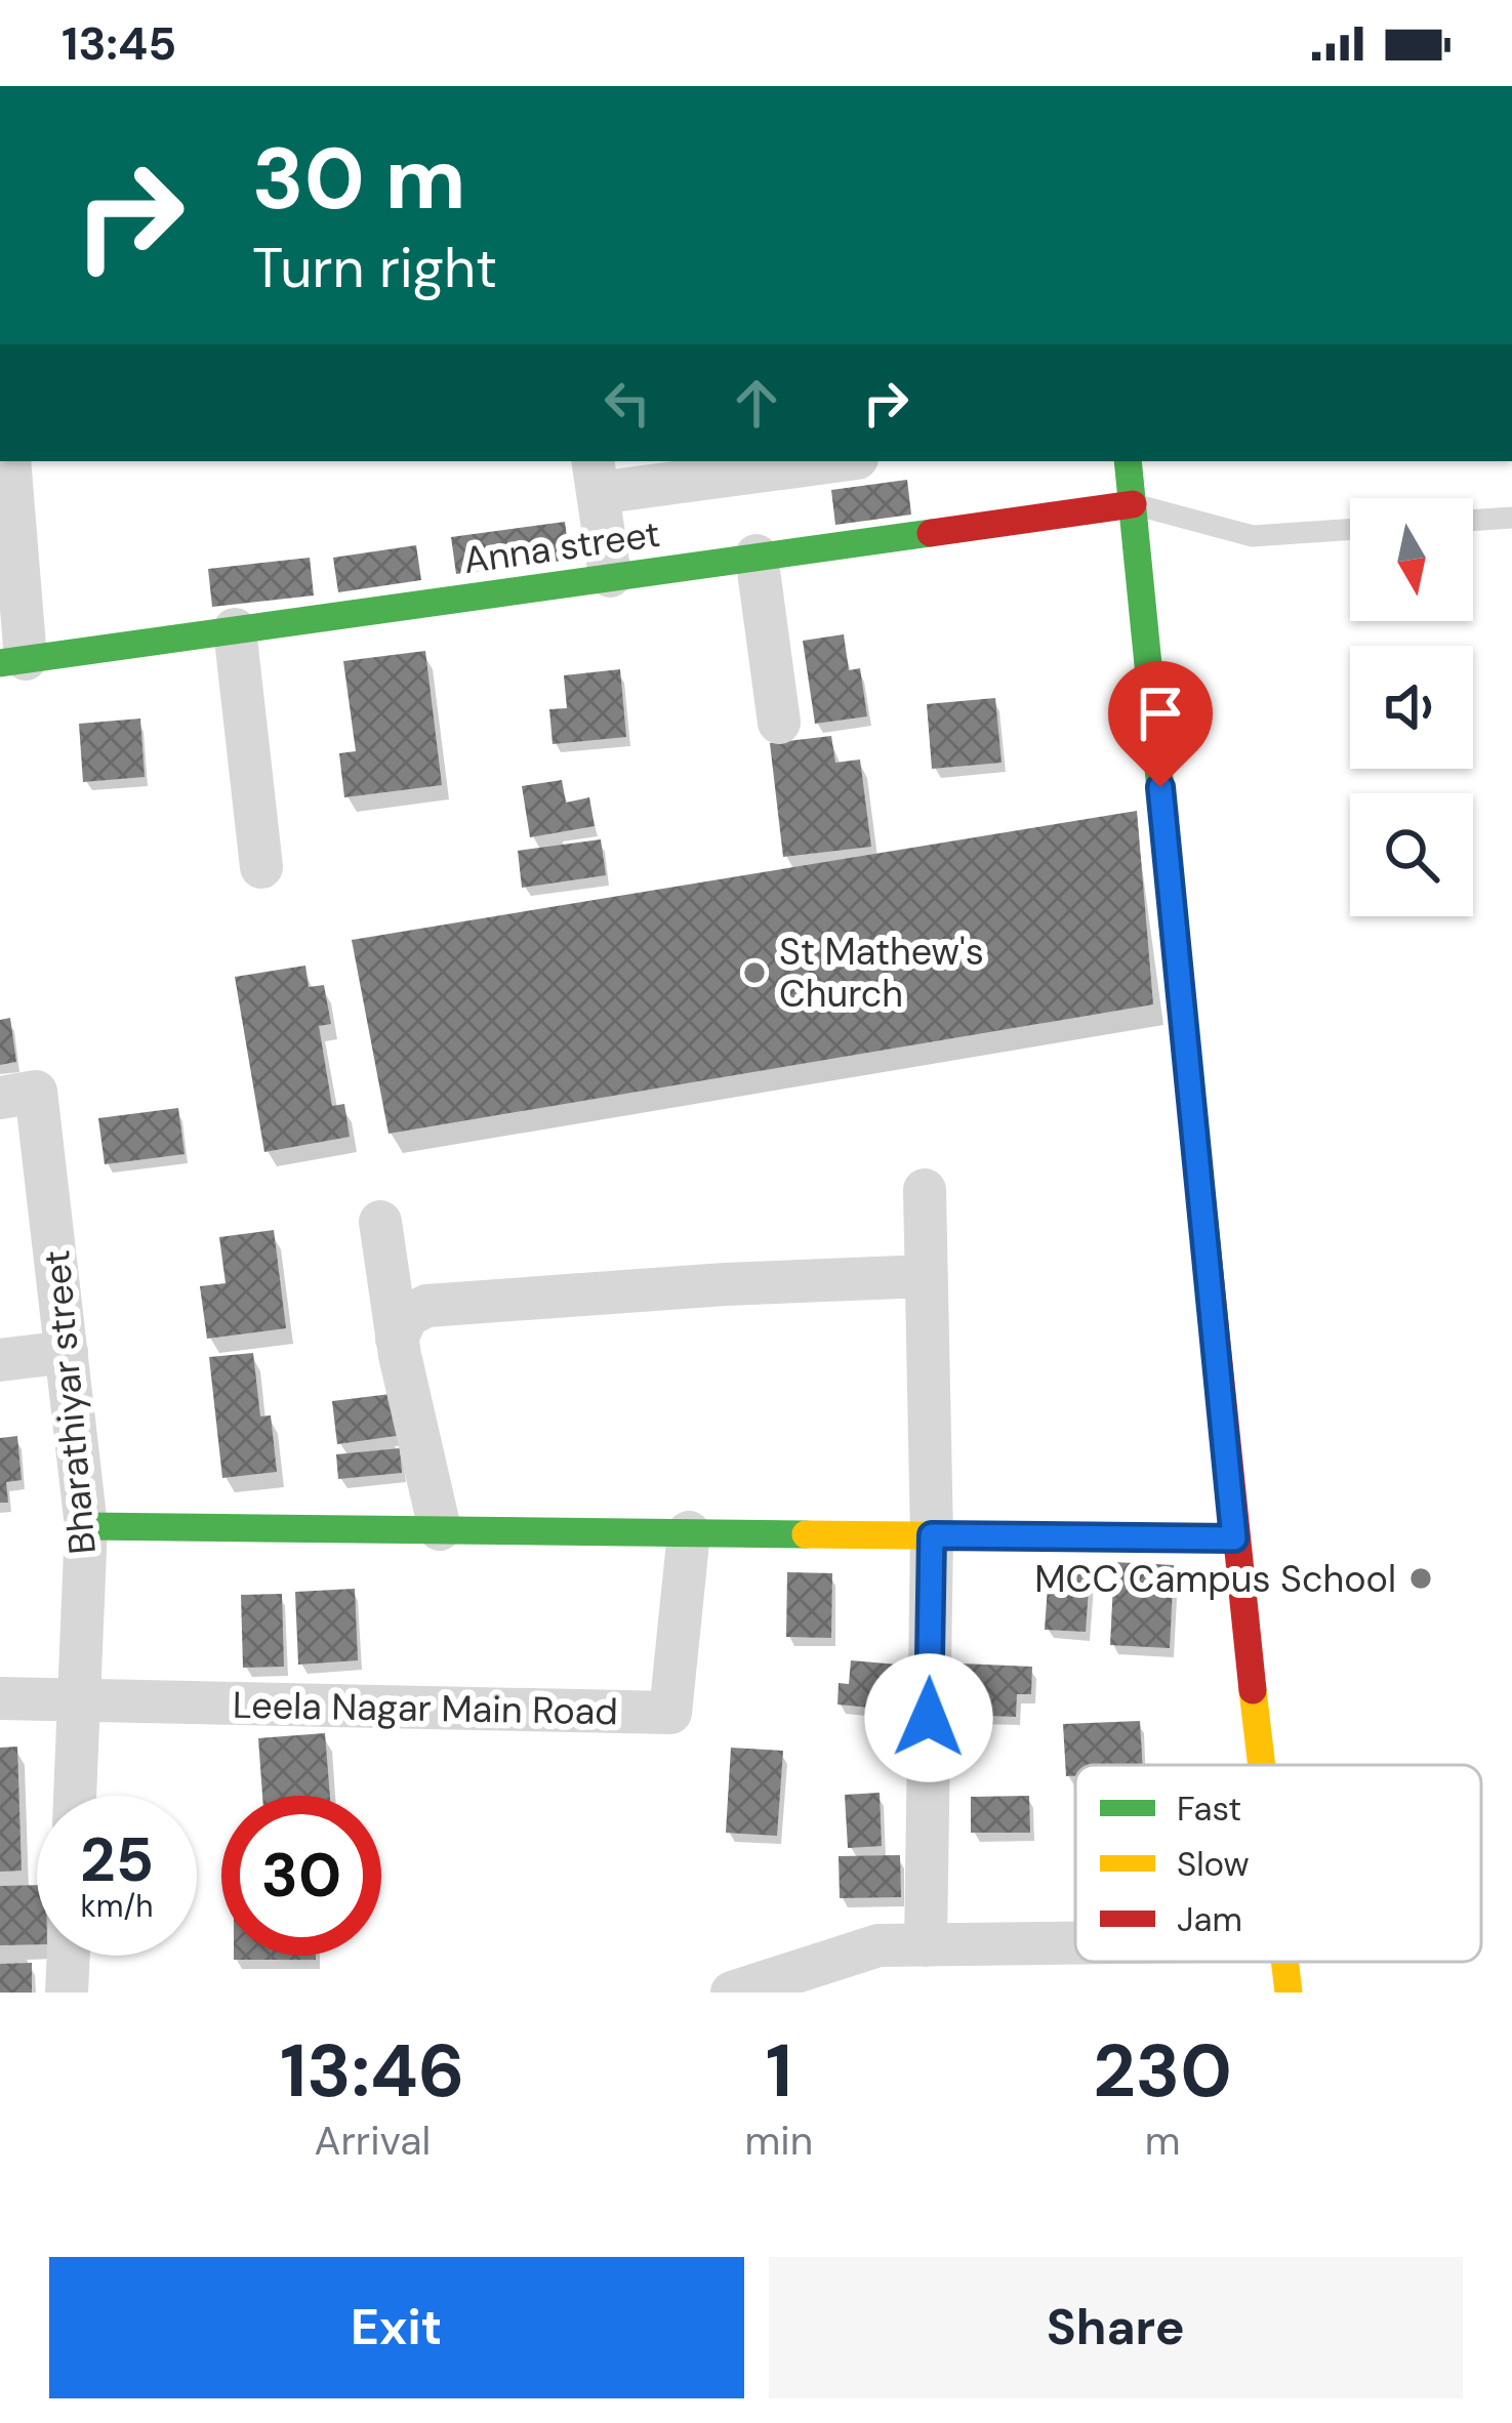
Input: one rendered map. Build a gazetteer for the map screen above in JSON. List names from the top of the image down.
{
  "streets": {
    "street": ["Anna street", "Bharathiyar street", "Leela Nagar Main Road"]
  },
  "crossings": [
    ["Bharathiyar street", "Leela Nagar Main Road"]
  ],
  "places": ["St Mathew's Church", "MCC Campus School"],
  "legend": ["Fast", "Slow", "Jam"],
  "north": "bottom",
  "page": {
    "status": "13:45",
    "turn": ["30 m", "Turn right"],
    "speed": "25 km/h",
    "limit": "30",
    "eta": [
      "13:46",
      "Arrival",
      "1",
      "min",
      "230",
      "m"
    ],
    "buttons": ["Exit", "Share"]
  }
}
